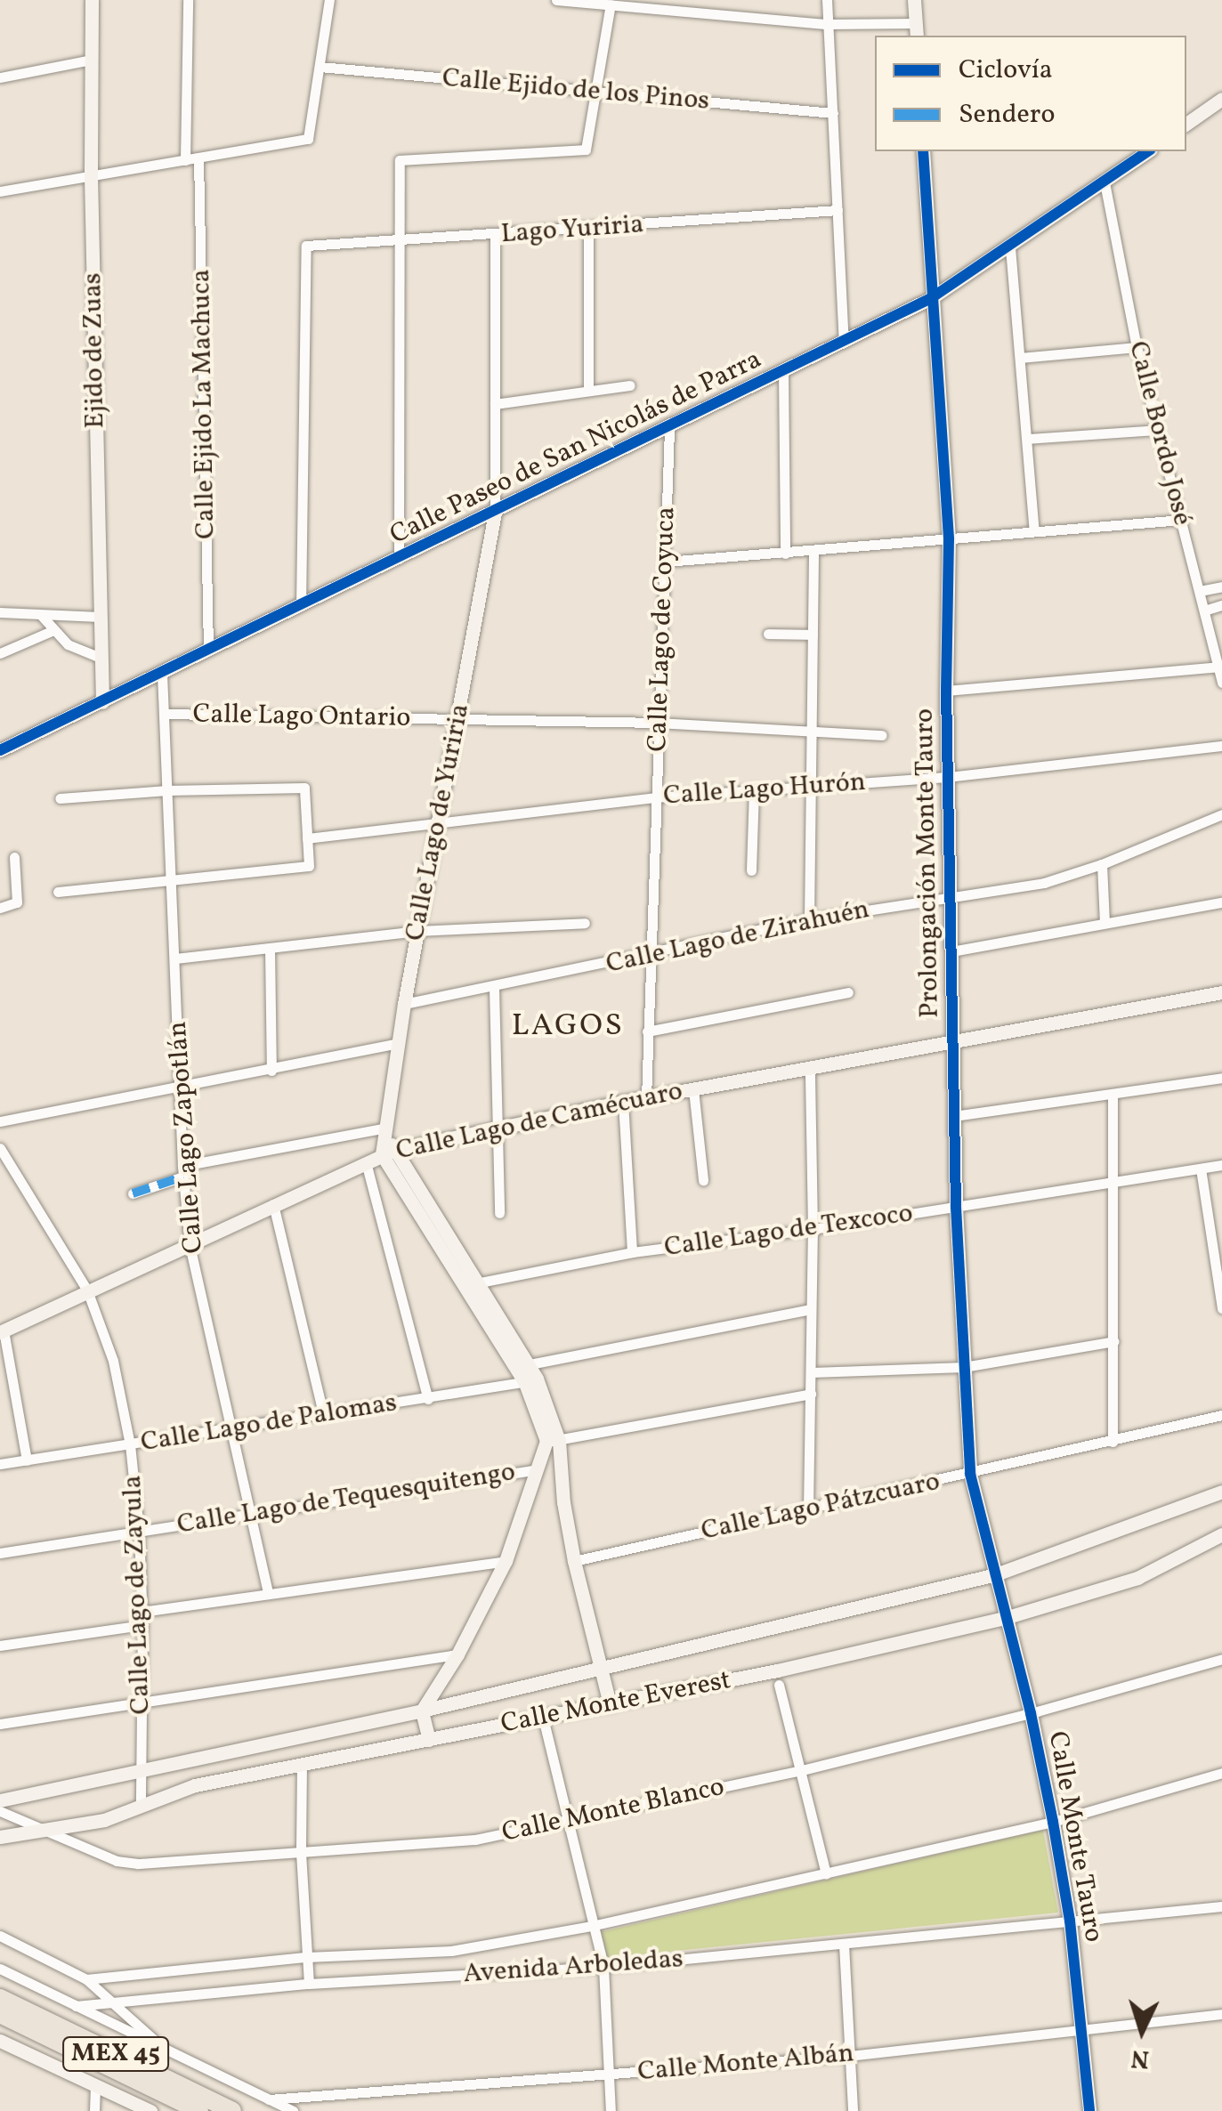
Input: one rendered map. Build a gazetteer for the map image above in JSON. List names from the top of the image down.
{
  "streets": {
    "highway": ["MEX 45"],
    "street": [
      "Calle Ejido de los Pinos",
      "Lago Yuriria",
      "Ejido de Zuas",
      "Calle Ejido La Machuca",
      "Calle Bordo José",
      "Calle Paseo de San Nicolás de Parra",
      "Calle Lago de Coyuca",
      "Calle Lago Ontario",
      "Calle Lago Hurón",
      "Calle Lago de Yuriria",
      "Prolongación Monte Tauro",
      "Calle Lago de Zirahuén",
      "Calle Lago de Camécuaro",
      "Calle Lago Zapotlán",
      "Calle Lago de Texcoco",
      "Calle Lago de Palomas",
      "Calle Lago de Tequesquitengo",
      "Calle Lago Pátzcuaro",
      "Calle Lago de Zayula",
      "Calle Monte Everest",
      "Calle Monte Blanco",
      "Calle Monte Tauro",
      "Avenida Arboledas",
      "Calle Monte Albán"
    ]
  },
  "crossings": [
    ["Lago Yuriria", "Calle Paseo de San Nicolás de Parra"],
    ["Ejido de Zuas", "Calle Paseo de San Nicolás de Parra"],
    ["Calle Ejido La Machuca", "Calle Paseo de San Nicolás de Parra"],
    ["Calle Bordo José", "Calle Paseo de San Nicolás de Parra"],
    ["Calle Paseo de San Nicolás de Parra", "Calle Lago de Coyuca"],
    ["Calle Paseo de San Nicolás de Parra", "Calle Lago de Yuriria"],
    ["Calle Paseo de San Nicolás de Parra", "Prolongación Monte Tauro"],
    ["Calle Paseo de San Nicolás de Parra", "Calle Lago Zapotlán"],
    ["Calle Lago de Coyuca", "Calle Lago Ontario"],
    ["Calle Lago de Coyuca", "Calle Lago Hurón"],
    ["Calle Lago de Coyuca", "Calle Lago de Zirahuén"],
    ["Calle Lago de Coyuca", "Calle Lago de Camécuaro"],
    ["Calle Lago Ontario", "Calle Lago de Yuriria"],
    ["Calle Lago Ontario", "Calle Lago Zapotlán"],
    ["Calle Lago Hurón", "Calle Lago de Yuriria"],
    ["Calle Lago Hurón", "Prolongación Monte Tauro"],
    ["Calle Lago de Yuriria", "Calle Lago de Zirahuén"],
    ["Prolongación Monte Tauro", "Calle Lago de Zirahuén"],
    ["Prolongación Monte Tauro", "Calle Lago de Camécuaro"],
    ["Prolongación Monte Tauro", "Calle Lago de Texcoco"],
    ["Prolongación Monte Tauro", "Calle Lago Pátzcuaro"],
    ["Prolongación Monte Tauro", "Calle Monte Everest"],
    ["Prolongación Monte Tauro", "Calle Monte Tauro"],
    ["Calle Lago de Camécuaro", "Calle Lago Zapotlán"],
    ["Calle Lago de Camécuaro", "Calle Lago de Zayula"],
    ["Calle Lago Zapotlán", "Calle Lago de Palomas"],
    ["Calle Lago Zapotlán", "Calle Lago de Tequesquitengo"],
    ["Calle Lago de Palomas", "Calle Lago de Zayula"],
    ["Calle Lago de Tequesquitengo", "Calle Lago de Zayula"],
    ["Calle Lago de Zayula", "Calle Monte Everest"],
    ["Calle Monte Everest", "Calle Monte Blanco"],
    ["Calle Monte Everest", "Calle Monte Tauro"],
    ["Calle Monte Blanco", "Calle Monte Tauro"],
    ["Calle Monte Tauro", "Avenida Arboledas"],
    ["Calle Monte Tauro", "Calle Monte Albán"]
  ],
  "districts": ["LAGOS"],
  "legend": ["Ciclovía", "Sendero"],
  "north": "bottom"
}
